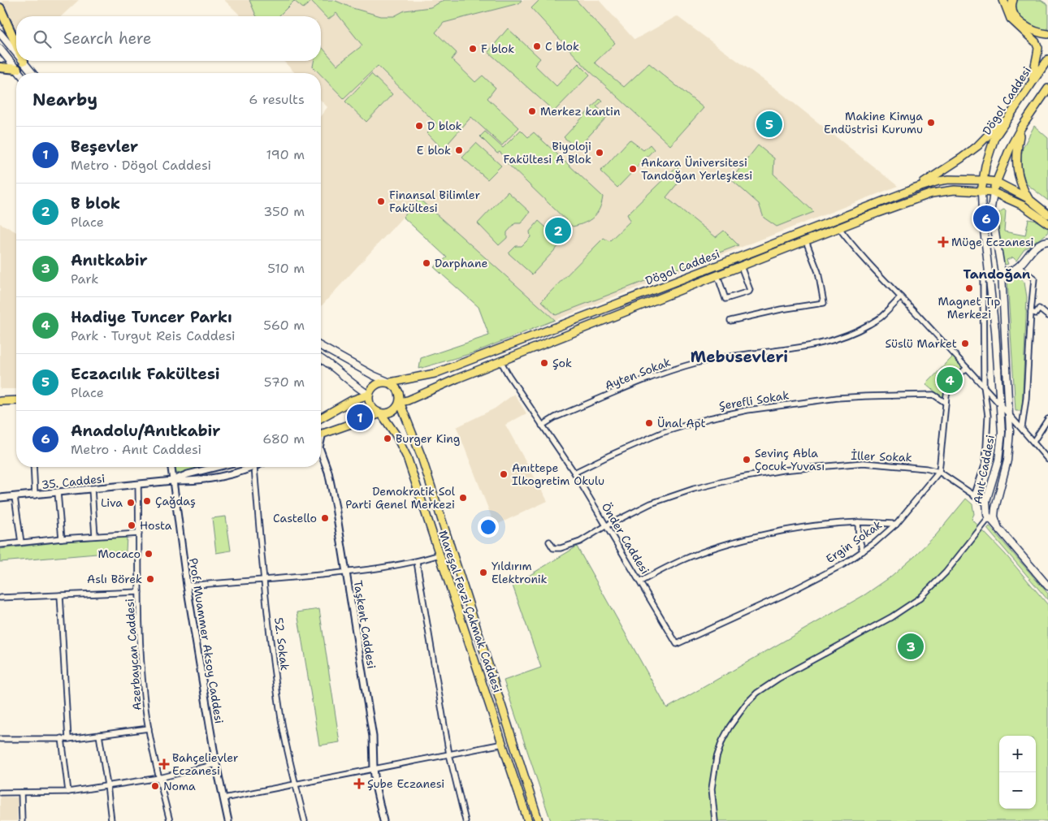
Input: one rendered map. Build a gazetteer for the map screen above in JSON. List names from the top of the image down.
{
  "streets": {
    "main road": ["Dögol Caddesi", "Anıt Caddesi", "Mareşal Fevzi Çakmak Caddesi"],
    "street": [
      "Ayten Sokak",
      "Şerefli Sokak",
      "İller Sokak",
      "35. Caddesi",
      "Önder Caddesi",
      "Ergin Sokak",
      "Taşkent Caddesi",
      "Prof. Muammer Aksoy Caddesi",
      "52. Sokak",
      "Azerbaycan Caddesi"
    ]
  },
  "crossings": [
    ["Dögol Caddesi", "Anıt Caddesi"],
    ["Dögol Caddesi", "Önder Caddesi"],
    ["Dögol Caddesi", "Mareşal Fevzi Çakmak Caddesi"],
    ["Ayten Sokak", "Önder Caddesi"],
    ["Şerefli Sokak", "Önder Caddesi"],
    ["İller Sokak", "Anıt Caddesi"],
    ["İller Sokak", "Önder Caddesi"],
    ["İller Sokak", "Ergin Sokak"],
    ["35. Caddesi", "Prof. Muammer Aksoy Caddesi"],
    ["35. Caddesi", "Azerbaycan Caddesi"],
    ["Önder Caddesi", "Ergin Sokak"]
  ],
  "districts": ["Tandoğan", "Mebusevleri"],
  "places": {
    "other": [
      "C blok",
      "F blok",
      "Merkez kantin",
      "Makine Kimya Endüstrisi Kurumu",
      "D blok",
      "E blok",
      "Biyoloji Fakültesi A Blok",
      "Ankara Üniversitesi Tandoğan Yerleşkesi",
      "Finansal Bilimler Fakültesi",
      "Darphane",
      "Magnet Tıp Merkezi",
      "Süslü Market",
      "Şok",
      "Ünal Apt",
      "Burger King",
      "Sevinç Abla Çocuk Yuvası",
      "Anıttepe Ilkogretim Okulu",
      "Demokratik Sol Parti Genel Merkezi",
      "Çağdaş",
      "Liva",
      "Castello",
      "Hosta",
      "Mocaco",
      "Yıldırım Elektronik",
      "Aslı Börek",
      "Noma"
    ],
    "health": ["Müge Eczanesi", "Bahçelievler Eczanesi", "Şube Eczanesi"]
  },
  "page": {
    "search": "Search here",
    "heading": ["Nearby", "6 results"],
    "pins": [
      "5",
      "6",
      "2",
      "4",
      "1",
      "3"
    ],
    "list": [
      {
        "mark": "1",
        "name": "Beşevler",
        "note": "Metro · Dögol Caddesi",
        "value": "190 m"
      },
      {
        "mark": "2",
        "name": "B blok",
        "note": "Place",
        "value": "350 m"
      },
      {
        "mark": "3",
        "name": "Anıtkabir",
        "note": "Park",
        "value": "510 m"
      },
      {
        "mark": "4",
        "name": "Hadiye Tuncer Parkı",
        "note": "Park · Turgut Reis Caddesi",
        "value": "560 m"
      },
      {
        "mark": "5",
        "name": "Eczacılık Fakültesi",
        "note": "Place",
        "value": "570 m"
      },
      {
        "mark": "6",
        "name": "Anadolu/Anıtkabir",
        "note": "Metro · Anıt Caddesi",
        "value": "680 m"
      }
    ],
    "map_buttons": ["+", "−"]
  }
}
